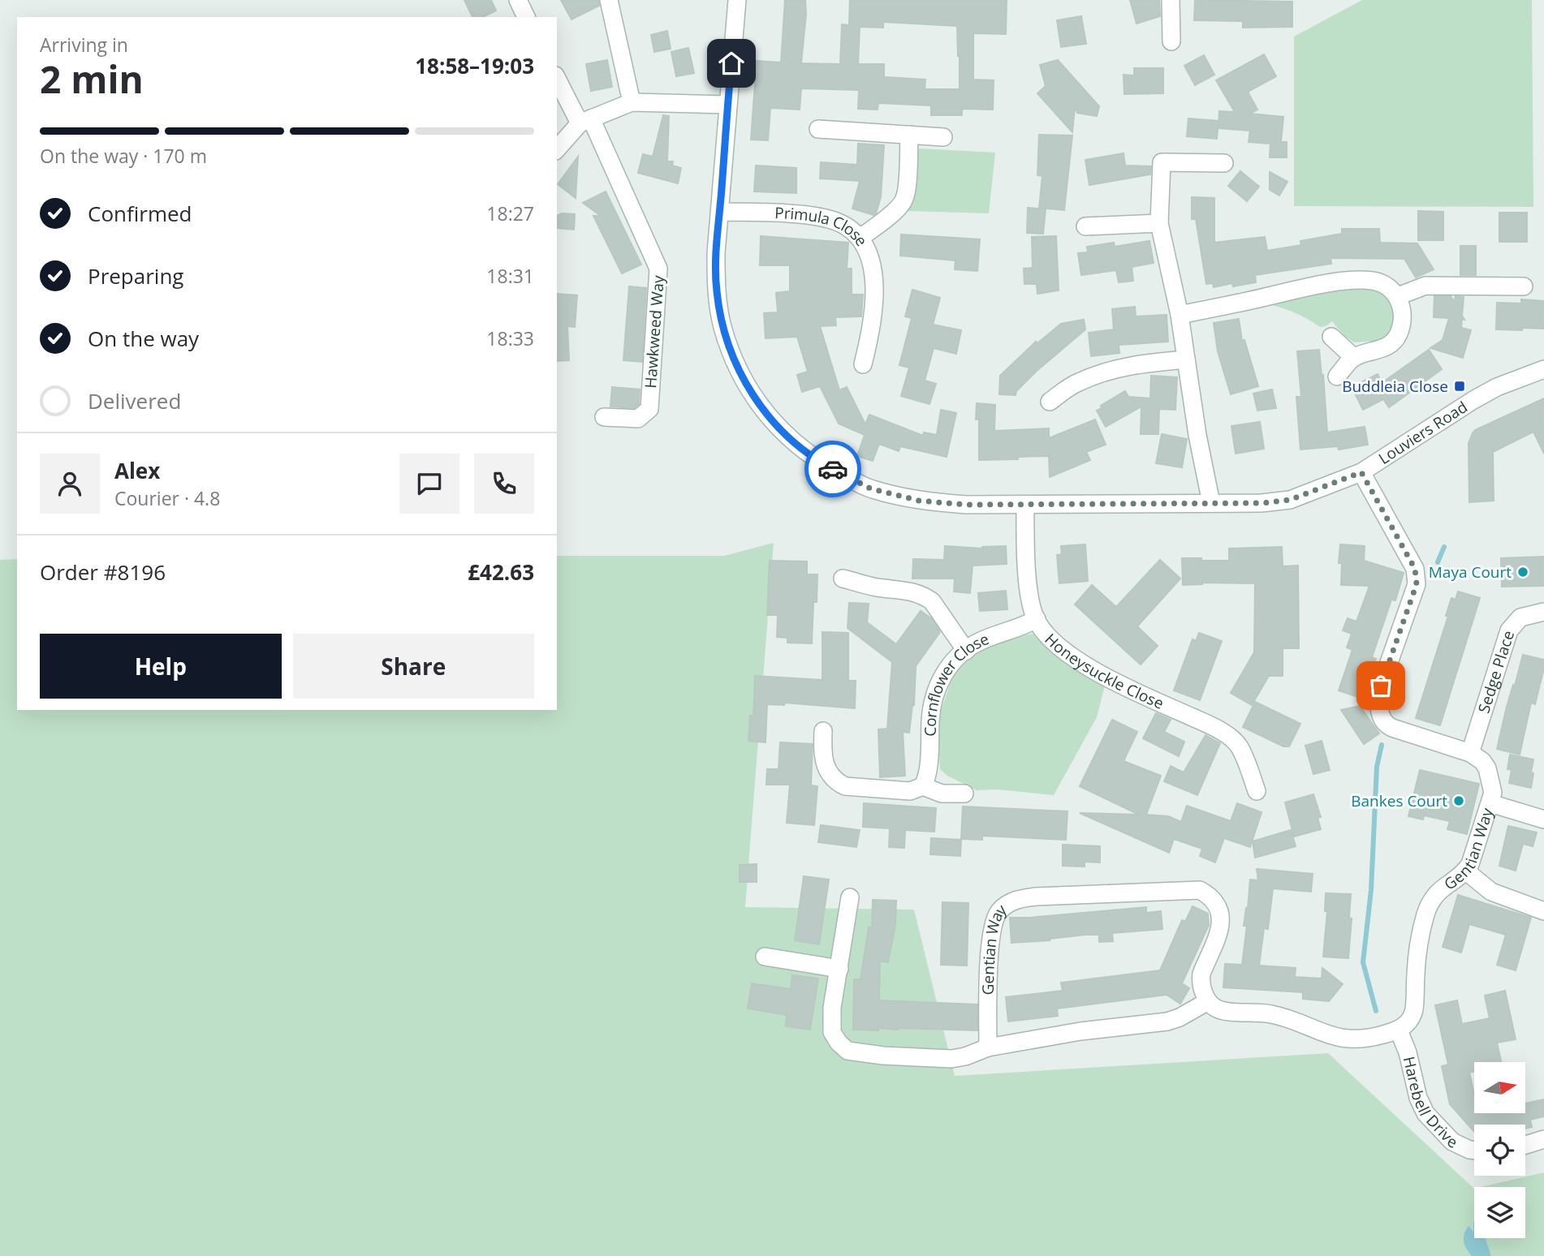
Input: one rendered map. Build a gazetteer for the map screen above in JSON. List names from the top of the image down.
{
  "streets": {
    "street": [
      "Primula Close",
      "Hawkweed Way",
      "Louviers Road",
      "Honeysuckle Close",
      "Sedge Place",
      "Cornflower Close",
      "Gentian Way",
      "Harebell Drive"
    ]
  },
  "crossings": [
    ["Primula Close", "Louviers Road"],
    ["Louviers Road", "Honeysuckle Close"],
    ["Louviers Road", "Gentian Way"],
    ["Honeysuckle Close", "Cornflower Close"],
    ["Sedge Place", "Gentian Way"],
    ["Gentian Way", "Harebell Drive"]
  ],
  "places": {
    "transit": ["Buddleia Close"],
    "other": ["Maya Court", "Bankes Court"]
  },
  "north": "right",
  "page": {
    "heading": ["2 min", "Arriving in", "18:58–19:03"],
    "panel": [
      "Alex",
      "Courier · 4.8",
      "Order #8196",
      "£42.63"
    ],
    "bar": "On the way · 170 m",
    "list": [
      ["Confirmed", "18:27"],
      ["Preparing", "18:31"],
      ["On the way", "18:33"],
      "Delivered"
    ],
    "buttons": ["Help", "Share"]
  }
}
